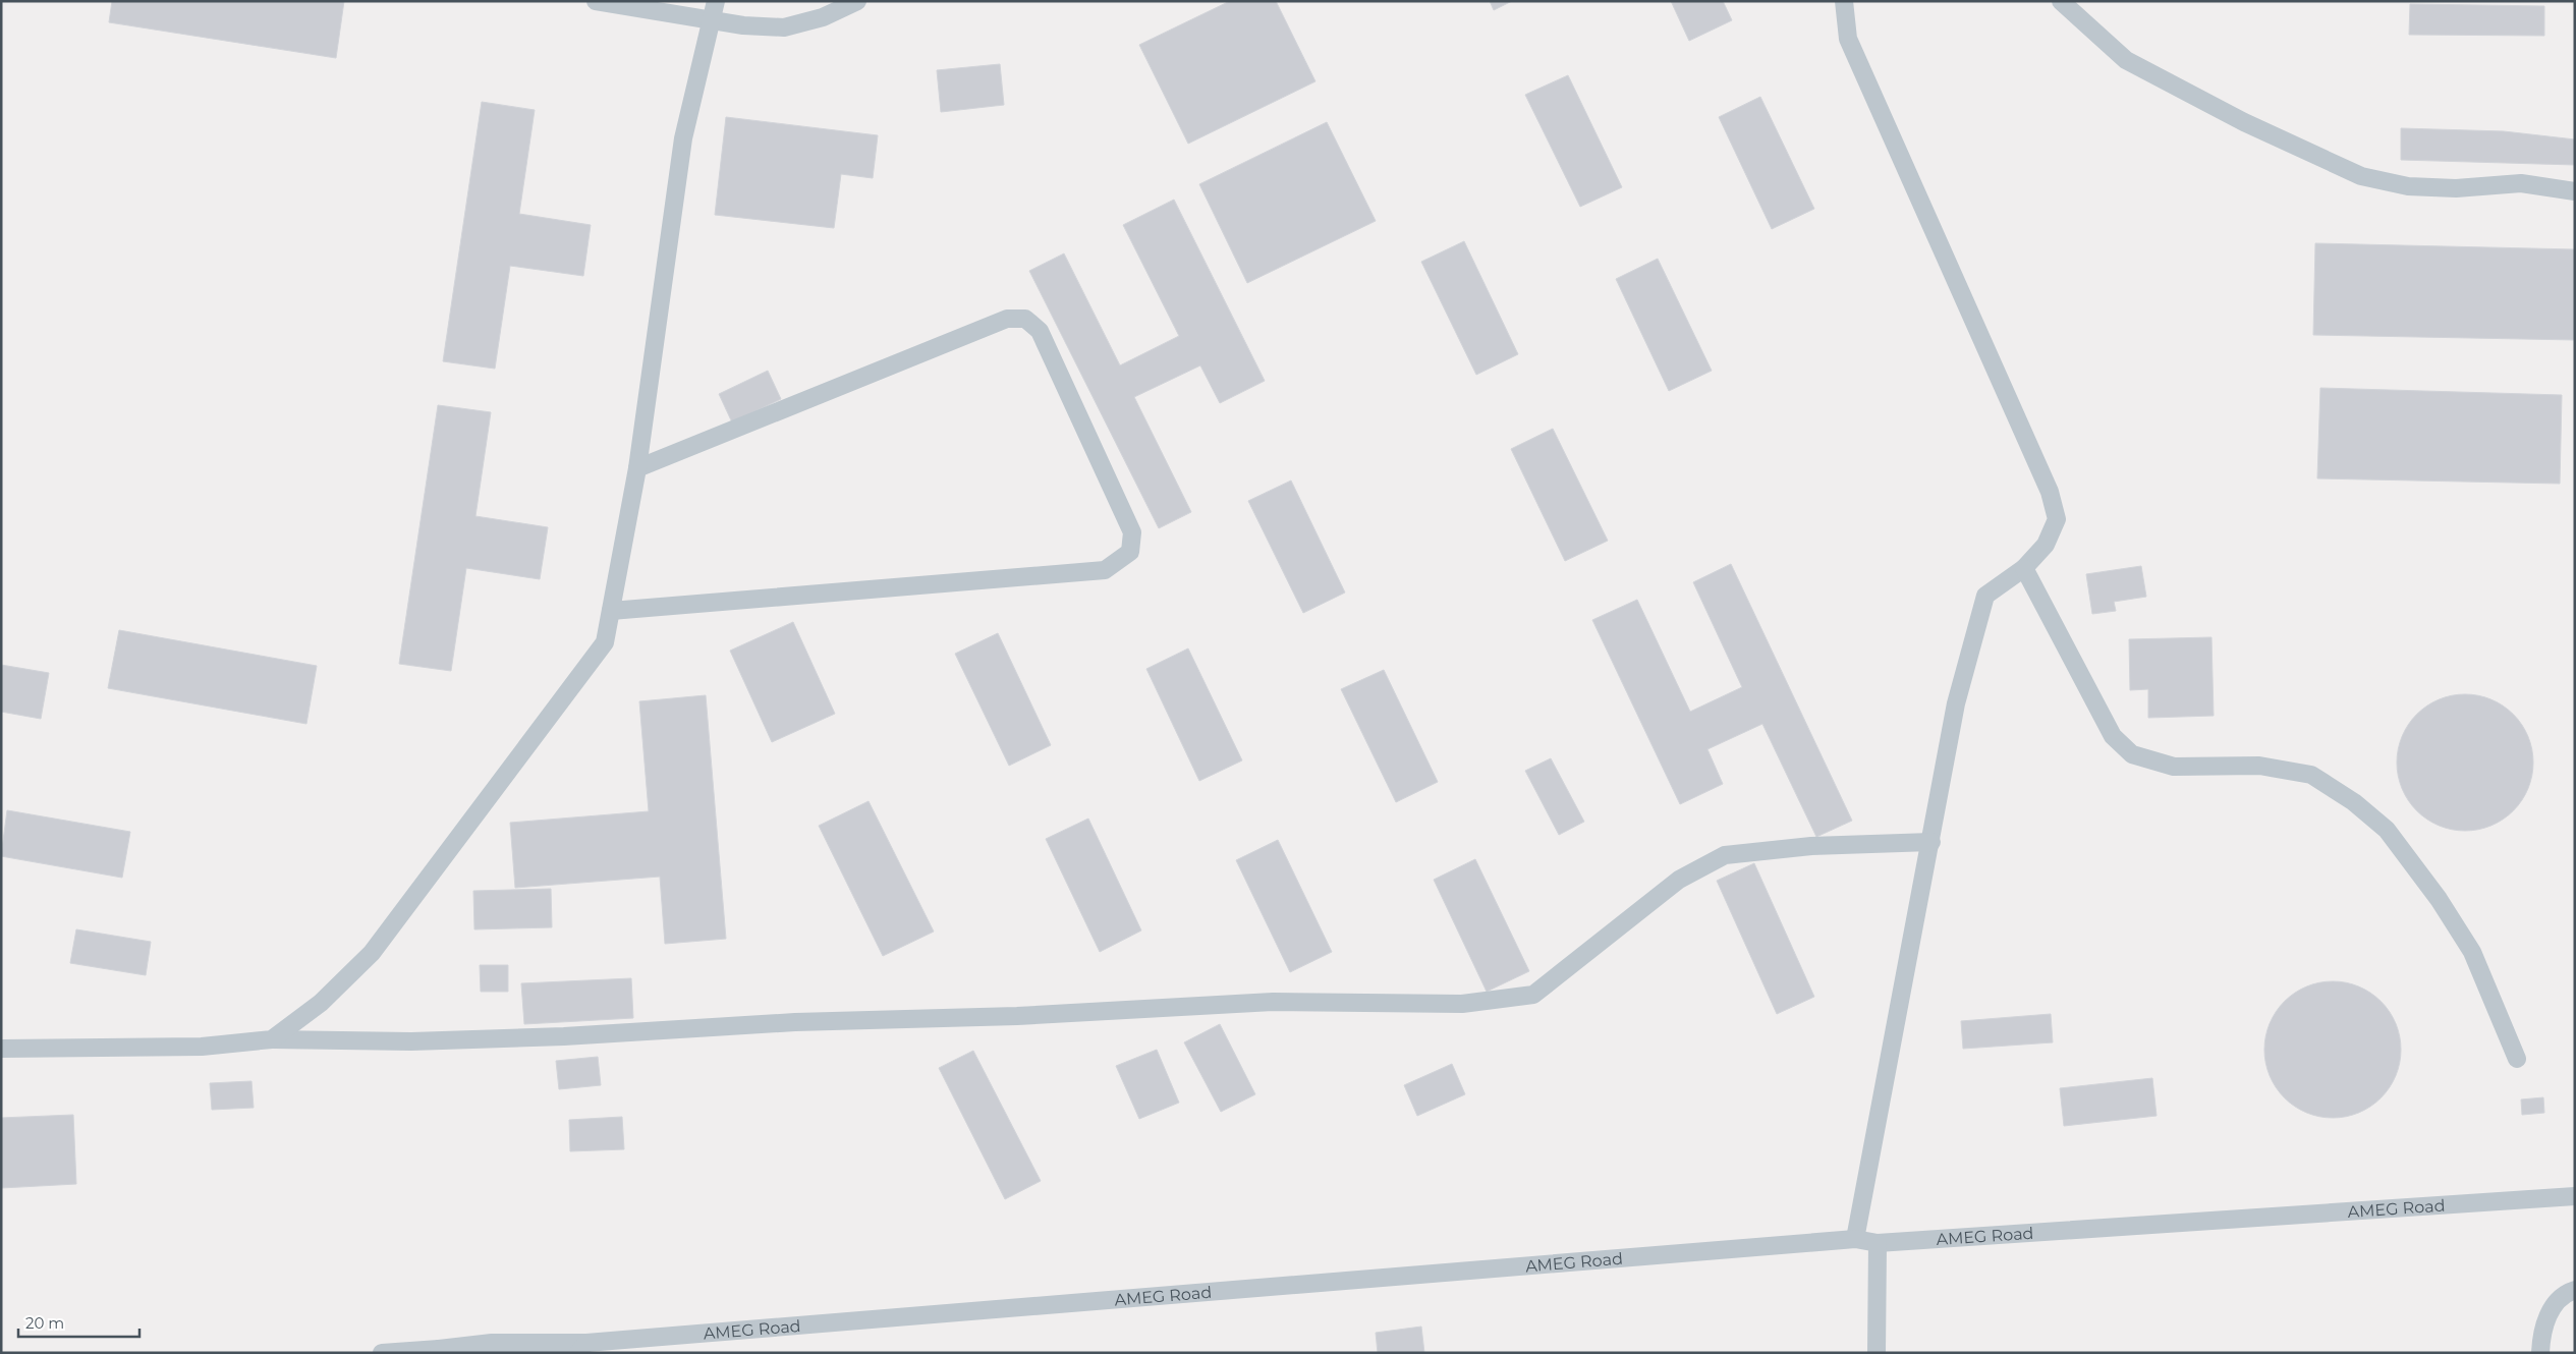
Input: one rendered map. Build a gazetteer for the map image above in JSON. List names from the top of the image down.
{
  "streets": {
    "lane": ["AMEG Road"]
  },
  "scale_bar": "20 m"
}
